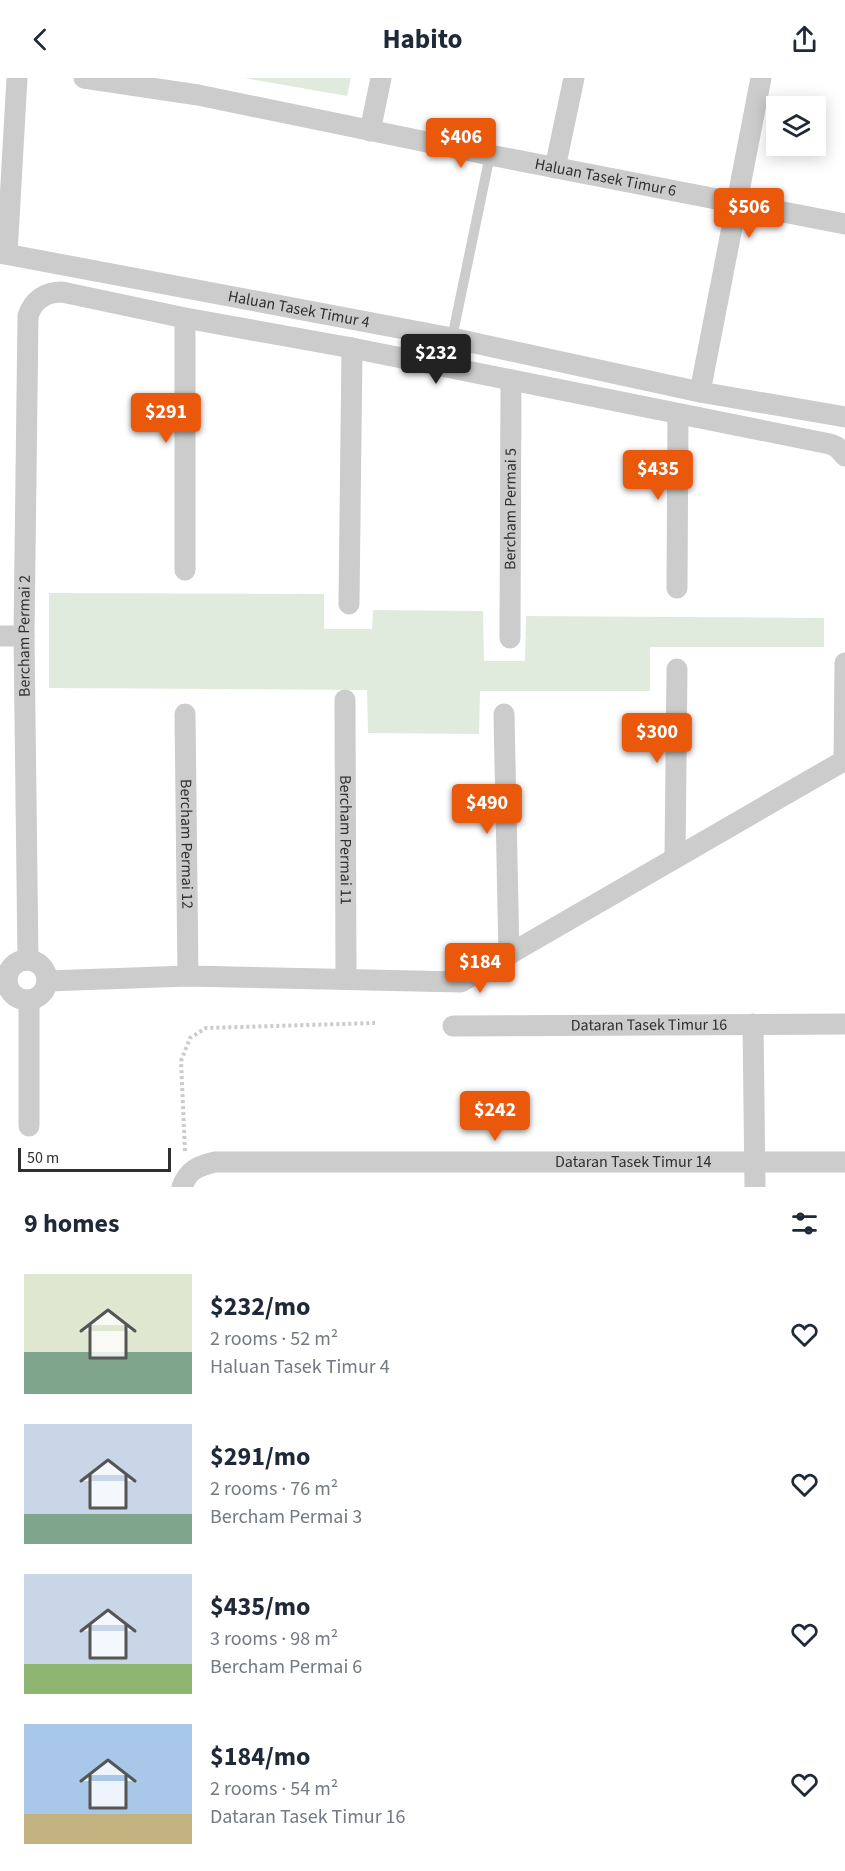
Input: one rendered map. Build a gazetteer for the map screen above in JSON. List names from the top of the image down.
{
  "streets": {
    "street": [
      "Haluan Tasek Timur 6",
      "Haluan Tasek Timur 4",
      "Bercham Permai 5",
      "Bercham Permai 2",
      "Bercham Permai 11",
      "Bercham Permai 12",
      "Dataran Tasek Timur 16",
      "Dataran Tasek Timur 14"
    ]
  },
  "scale_bar": "50 m",
  "page": {
    "header": "Habito",
    "price": [
      "$406",
      "$506",
      "$232",
      "$291",
      "$435",
      "$300",
      "$490",
      "$184",
      "$242"
    ],
    "scale": "50 m",
    "heading": "9 homes",
    "list": [
      {
        "name": "$232/mo",
        "note": "2 rooms · 52 m² · Haluan Tasek Timur 4"
      },
      {
        "name": "$291/mo",
        "note": "2 rooms · 76 m² · Bercham Permai 3"
      },
      {
        "name": "$435/mo",
        "note": "3 rooms · 98 m² · Bercham Permai 6"
      },
      {
        "name": "$184/mo",
        "note": "2 rooms · 54 m² · Dataran Tasek Timur 16"
      }
    ]
  }
}
